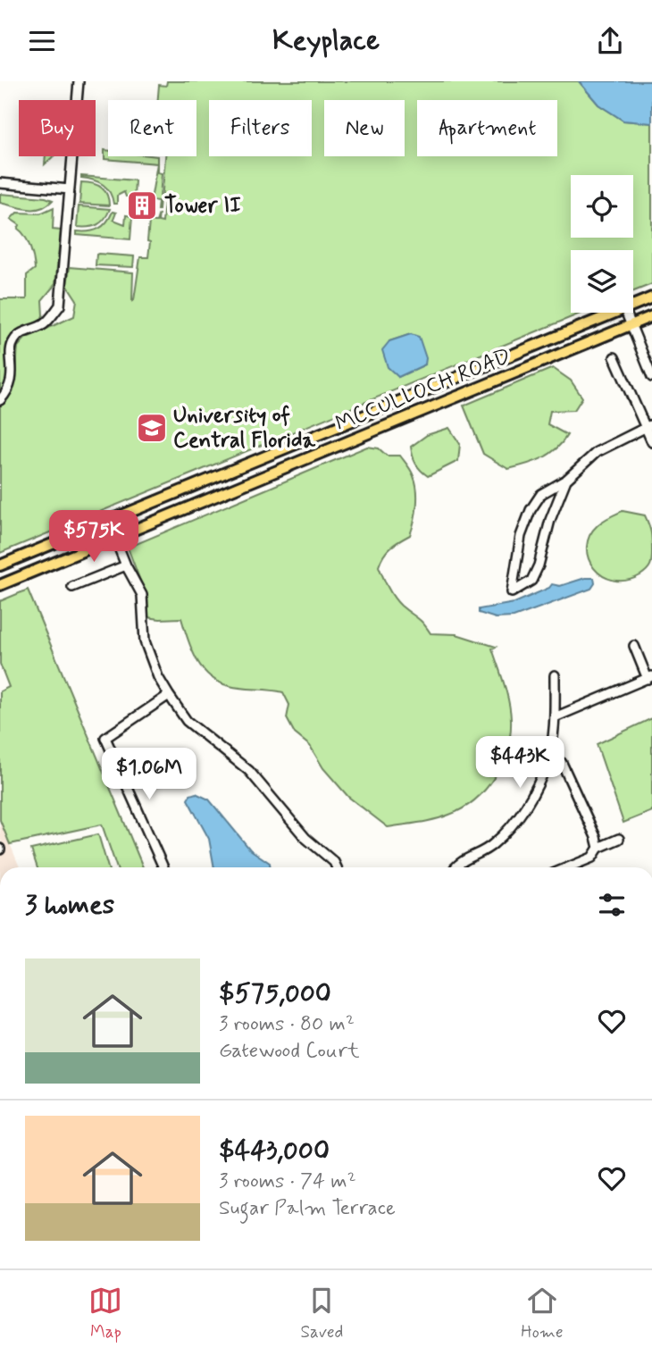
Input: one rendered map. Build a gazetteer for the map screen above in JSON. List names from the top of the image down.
{
  "streets": {
    "main road": ["MCCULLOCH ROAD"]
  },
  "places": {
    "building": ["Tower II"],
    "school or university": ["University of Central Florida"]
  },
  "page": {
    "header": "Keyplace",
    "chip": [
      "Buy",
      "Rent",
      "Filters",
      "New",
      "Apartment"
    ],
    "price": ["$575K", "$443K", "$1.06M"],
    "heading": "3 homes",
    "list": [
      {
        "name": "$575,000",
        "note": "3 rooms · 80 m² · Gatewood Court"
      },
      {
        "name": "$443,000",
        "note": "3 rooms · 74 m² · Sugar Palm Terrace"
      }
    ],
    "tabs": ["Map", "Saved", "Home"]
  }
}
